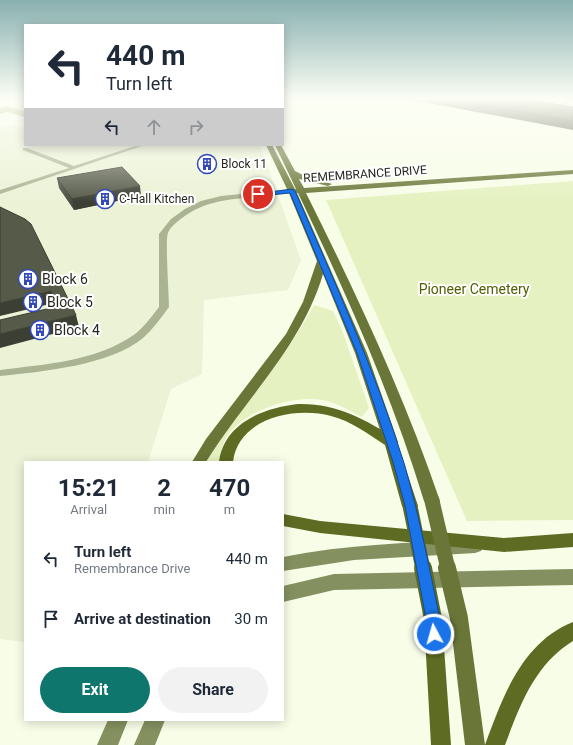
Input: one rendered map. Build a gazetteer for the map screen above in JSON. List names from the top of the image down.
{
  "streets": {
    "main road": ["REMEMBRANCE DRIVE"]
  },
  "parks": ["Pioneer Cemetery"],
  "places": {
    "building": [
      "Block 11",
      "C-Hall Kitchen",
      "Block 6",
      "Block 5",
      "Block 4"
    ]
  },
  "page": {
    "turn": ["440 m", "Turn left"],
    "eta": [
      "15:21",
      "Arrival",
      "2",
      "min",
      "470",
      "m"
    ],
    "list": [
      {
        "name": "Turn left",
        "note": "Remembrance Drive",
        "value": "440 m"
      },
      {
        "name": "Arrive at destination",
        "value": "30 m"
      }
    ],
    "buttons": ["Exit", "Share"]
  }
}
